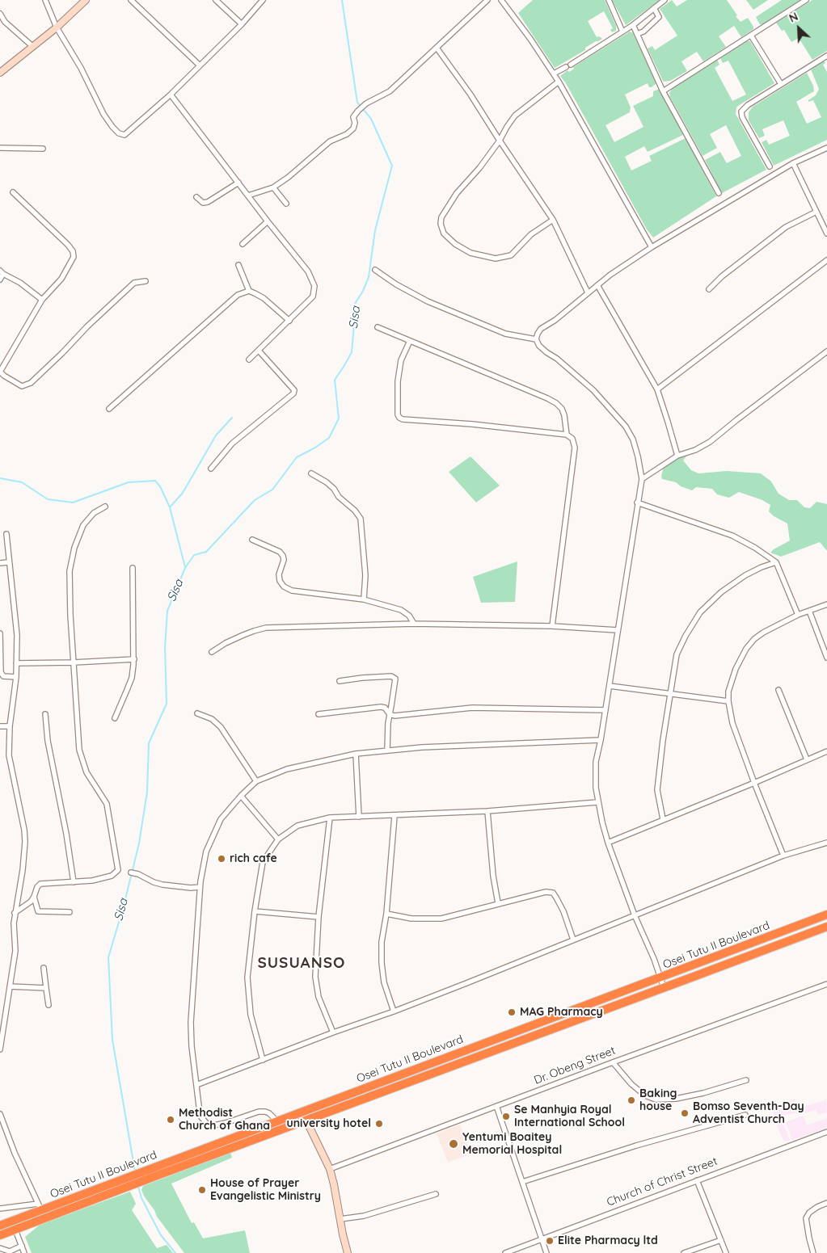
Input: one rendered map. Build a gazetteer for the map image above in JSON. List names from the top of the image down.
{
  "streets": {
    "highway": ["Osei Tutu II Boulevard"],
    "street": ["Dr. Obeng Street", "Church of Christ Street"]
  },
  "districts": ["SUSUANSO"],
  "water": ["Sisa"],
  "places": [
    "rich cafe",
    "MAG Pharmacy",
    "Baking house",
    "Bomso Seventh-Day Adventist Church",
    "Se Manhyia Royal International School",
    "Methodist Church of Ghana",
    "university hotel",
    "Yentumi Boaitey Memorial Hospital",
    "House of Prayer Evangelistic Ministry",
    "Elite Pharmacy ltd"
  ],
  "north": "top left"
}
